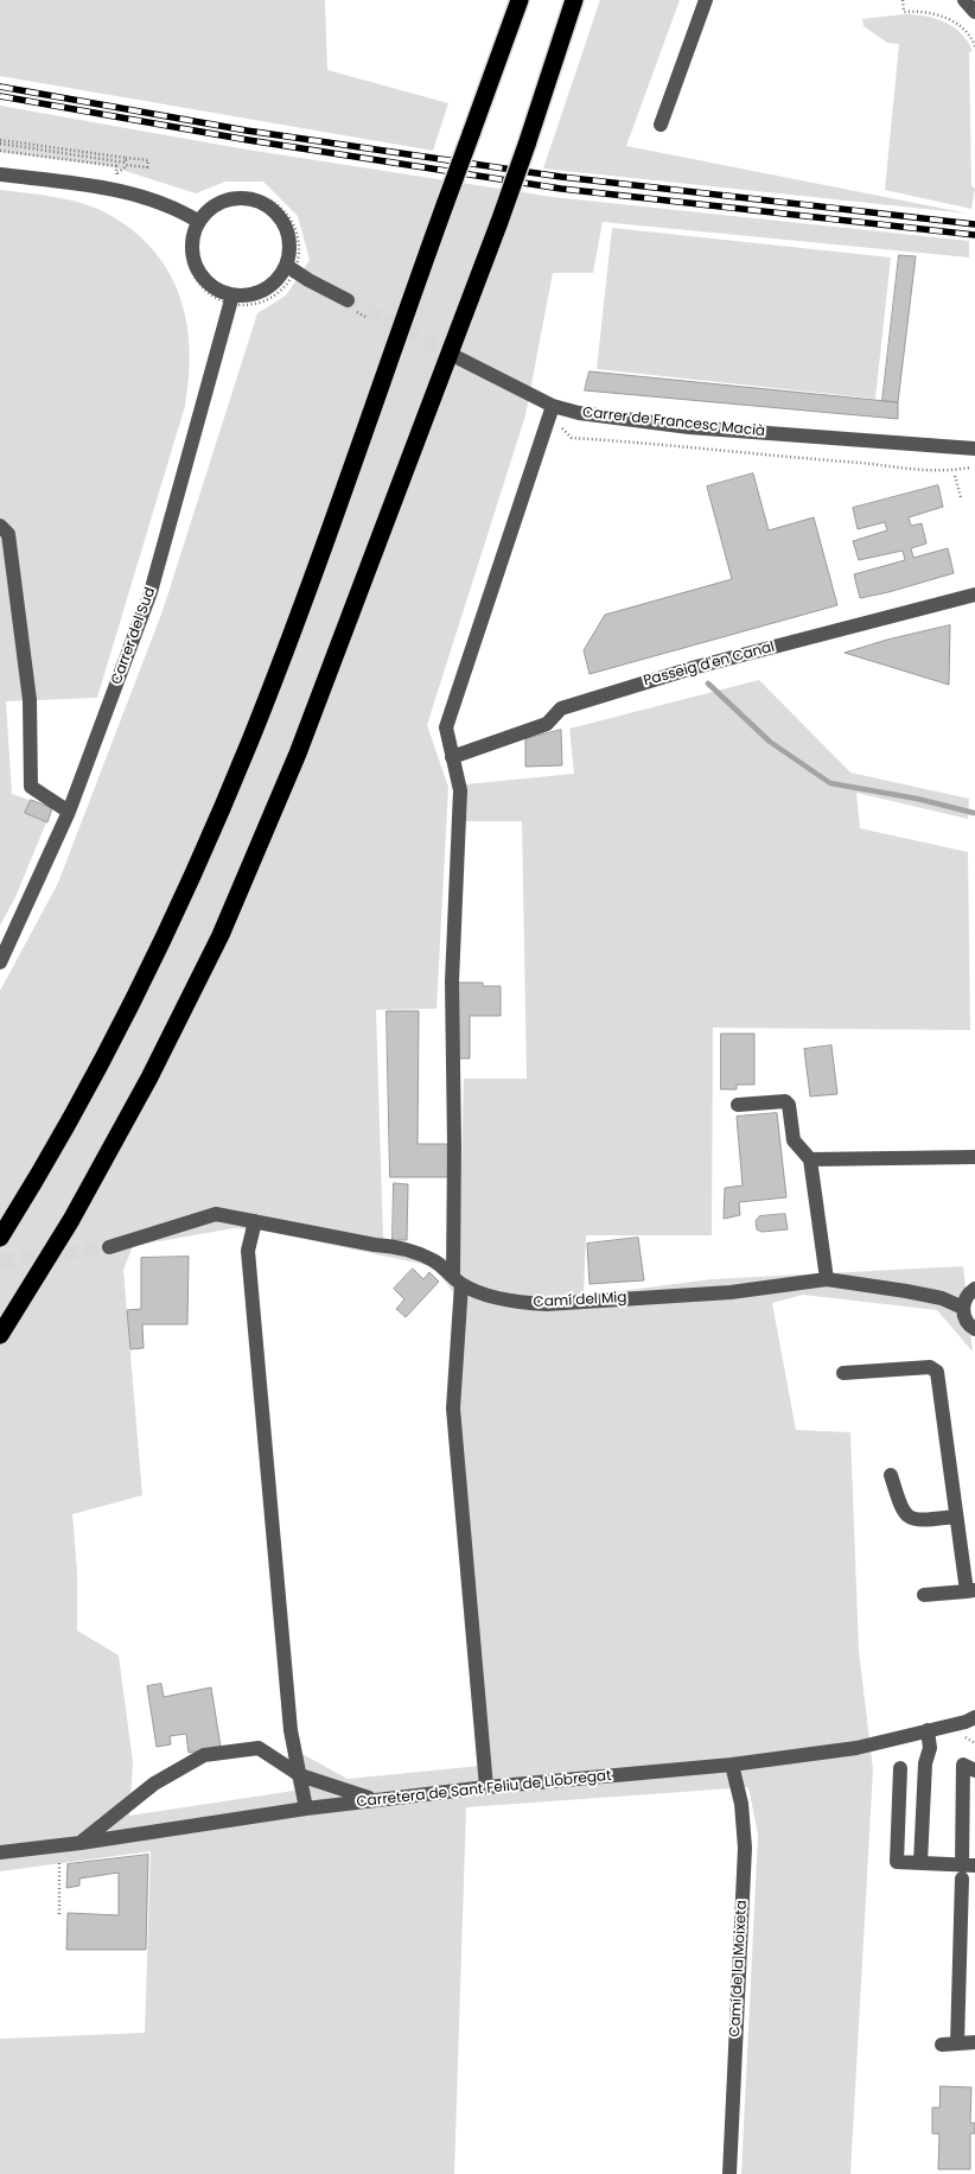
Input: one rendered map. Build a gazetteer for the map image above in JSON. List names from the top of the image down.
{
  "streets": {
    "street": [
      "Carrer de Francesc Macià",
      "Carrer del Sud",
      "Passeig d'en Canal",
      "Camí del Mig",
      "Carretera de Sant Feliu de Llobregat",
      "Camí de la Moixeta"
    ]
  },
  "crossings": [
    ["Carretera de Sant Feliu de Llobregat", "Camí de la Moixeta"]
  ]
}
